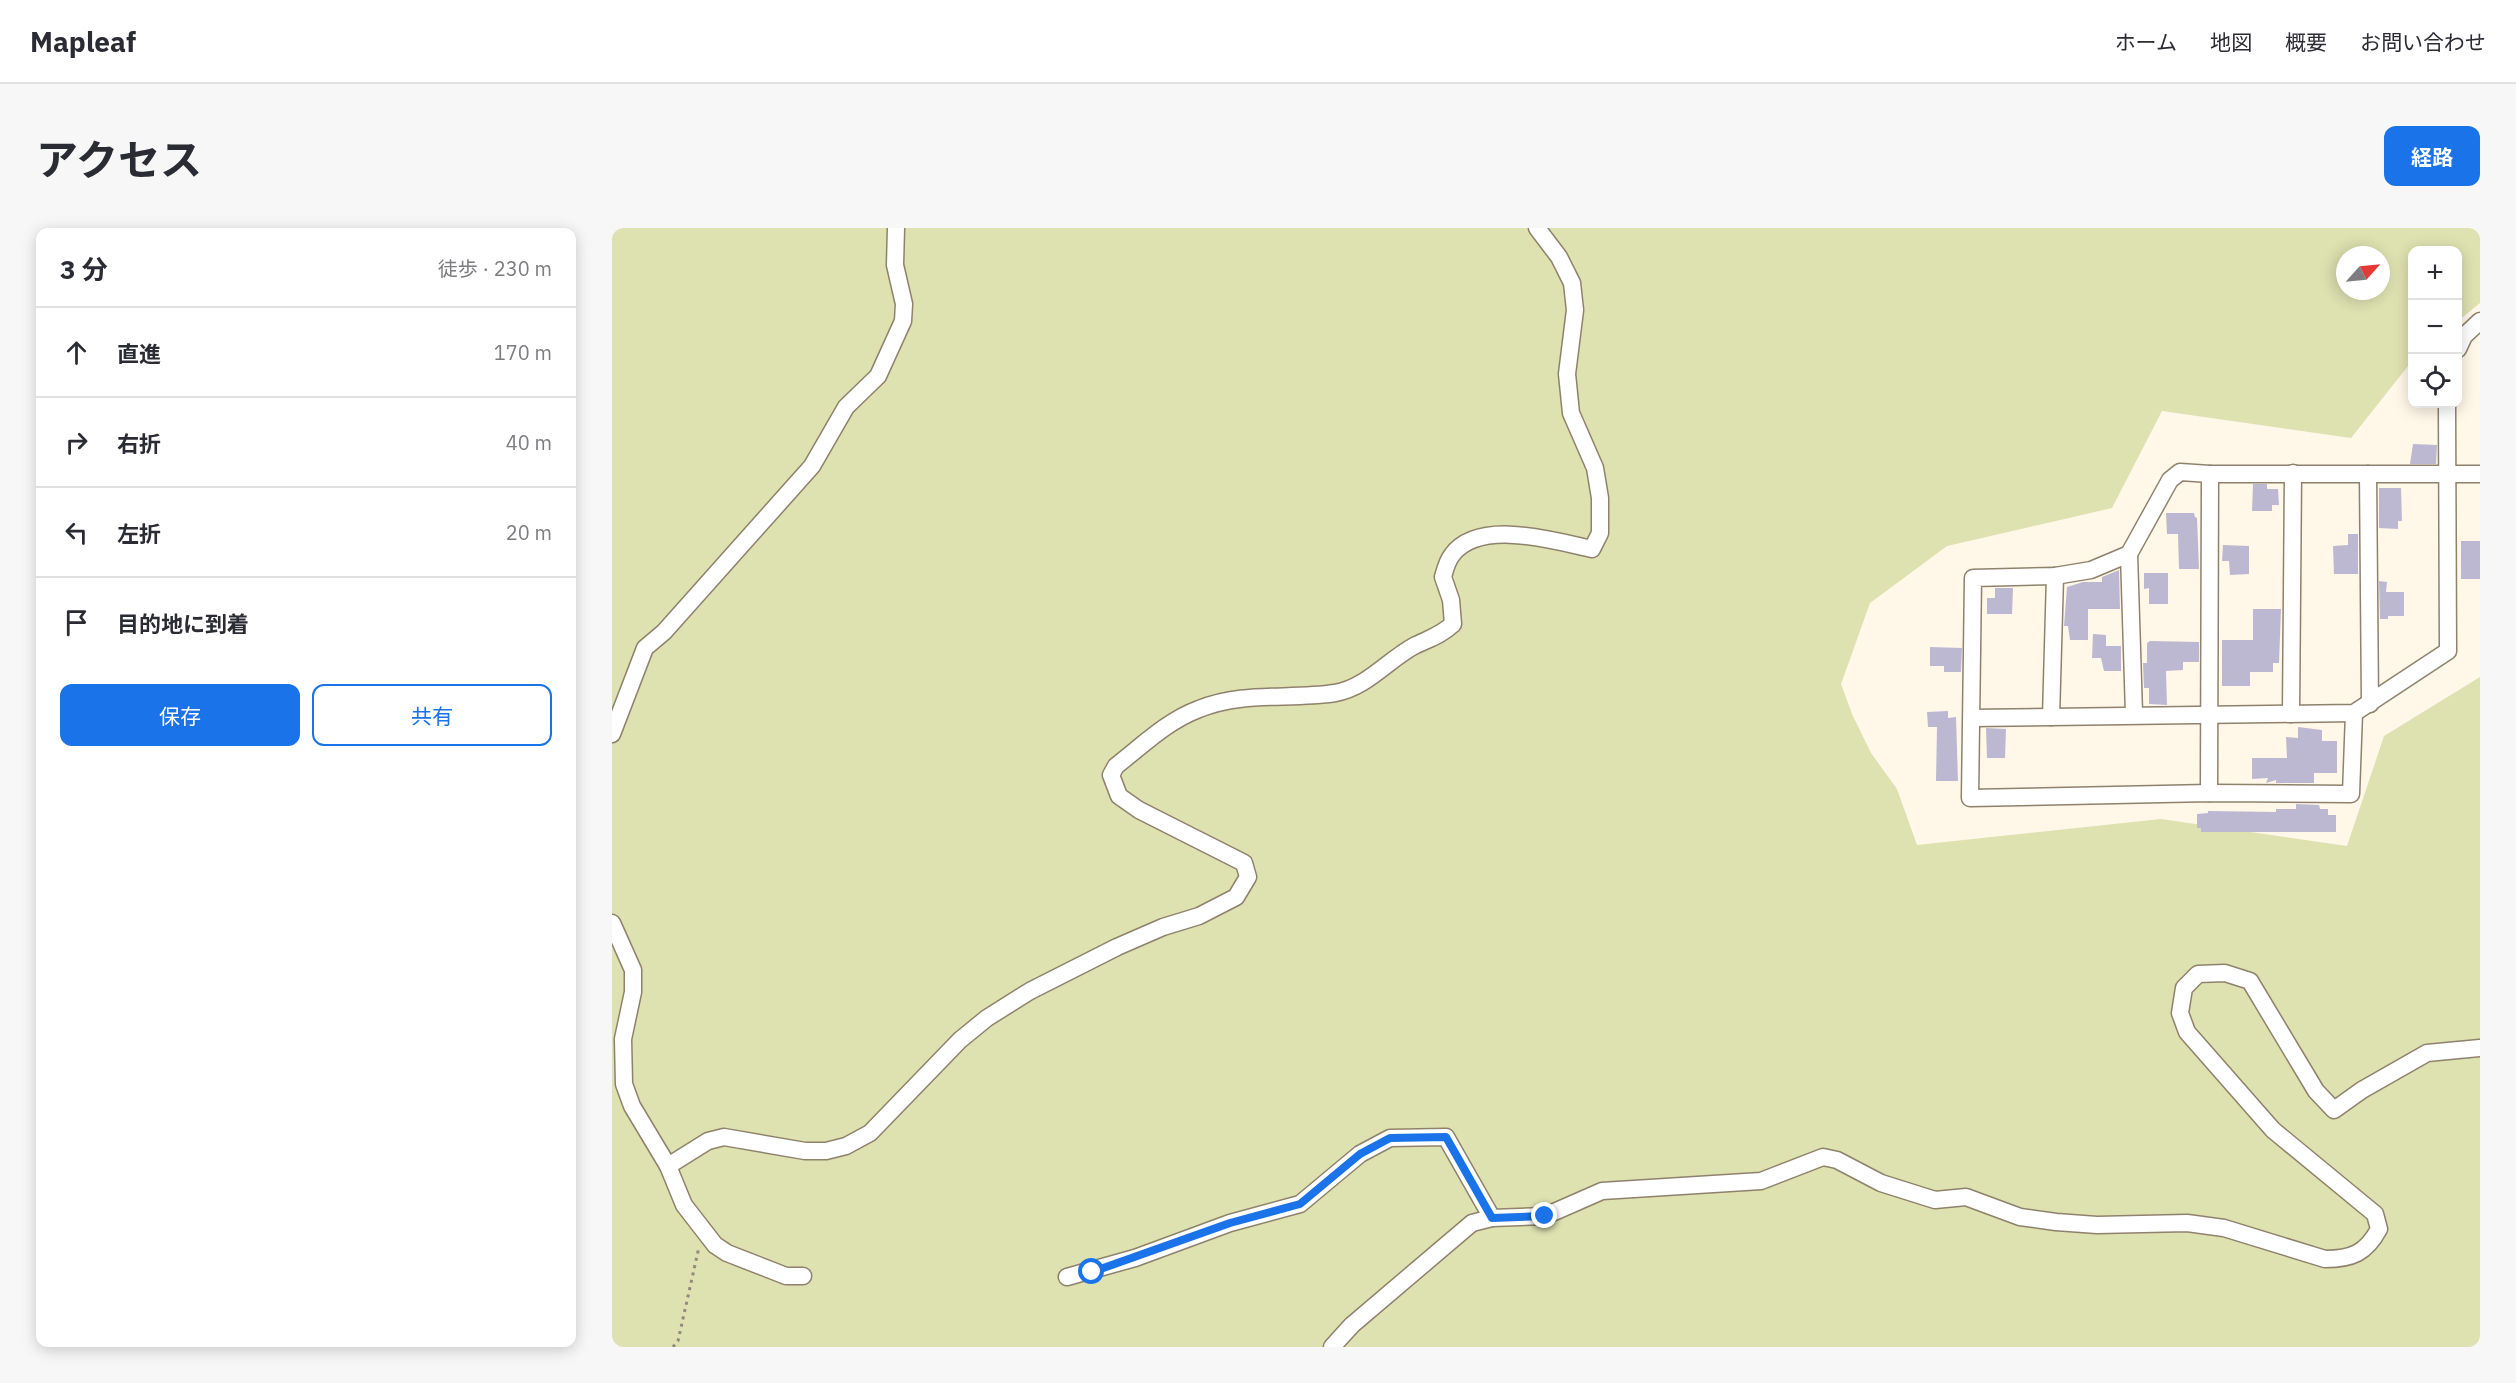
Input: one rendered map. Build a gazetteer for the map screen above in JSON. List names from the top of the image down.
{
  "north": "top right",
  "page": {
    "header": "Mapleaf",
    "nav": [
      "ホーム",
      "地図",
      "概要",
      "お問い合わせ"
    ],
    "title": "アクセス",
    "buttons": [
      "経路",
      ["保存", "共有"]
    ],
    "heading": ["3 分", "徒歩 · 230 m"],
    "map_buttons": ["+", "−"],
    "list": [
      ["直進", "170 m"],
      ["右折", "40 m"],
      ["左折", "20 m"],
      "目的地に到着"
    ]
  }
}
